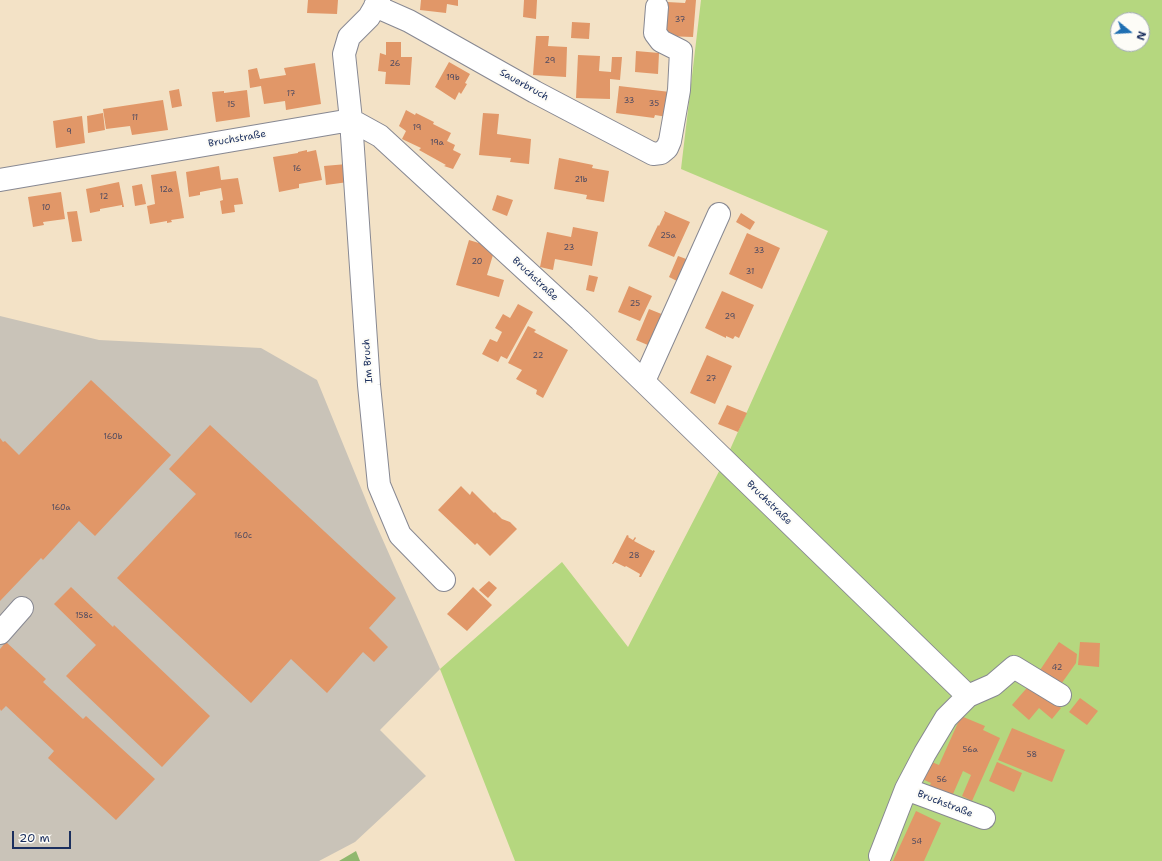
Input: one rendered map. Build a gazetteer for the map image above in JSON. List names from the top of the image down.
{
  "streets": {
    "street": ["Sauerbruch", "Bruchstraße", "Im Bruch"]
  },
  "crossings": [
    ["Sauerbruch", "Bruchstraße"],
    ["Sauerbruch", "Im Bruch"],
    ["Bruchstraße", "Im Bruch"]
  ],
  "house_numbers": [
    "37",
    "29",
    "26",
    "19b",
    "17",
    "33",
    "35",
    "15",
    "11",
    "19",
    "9",
    "19a",
    "16",
    "21b",
    "12a",
    "12",
    "10",
    "25a",
    "23",
    "33",
    "20",
    "31",
    "25",
    "29",
    "22",
    "27",
    "160b",
    "160a",
    "160c",
    "28",
    "158c",
    "42",
    "56a",
    "58",
    "56",
    "54"
  ],
  "scale_bar": "20 m",
  "north": "right"
}
